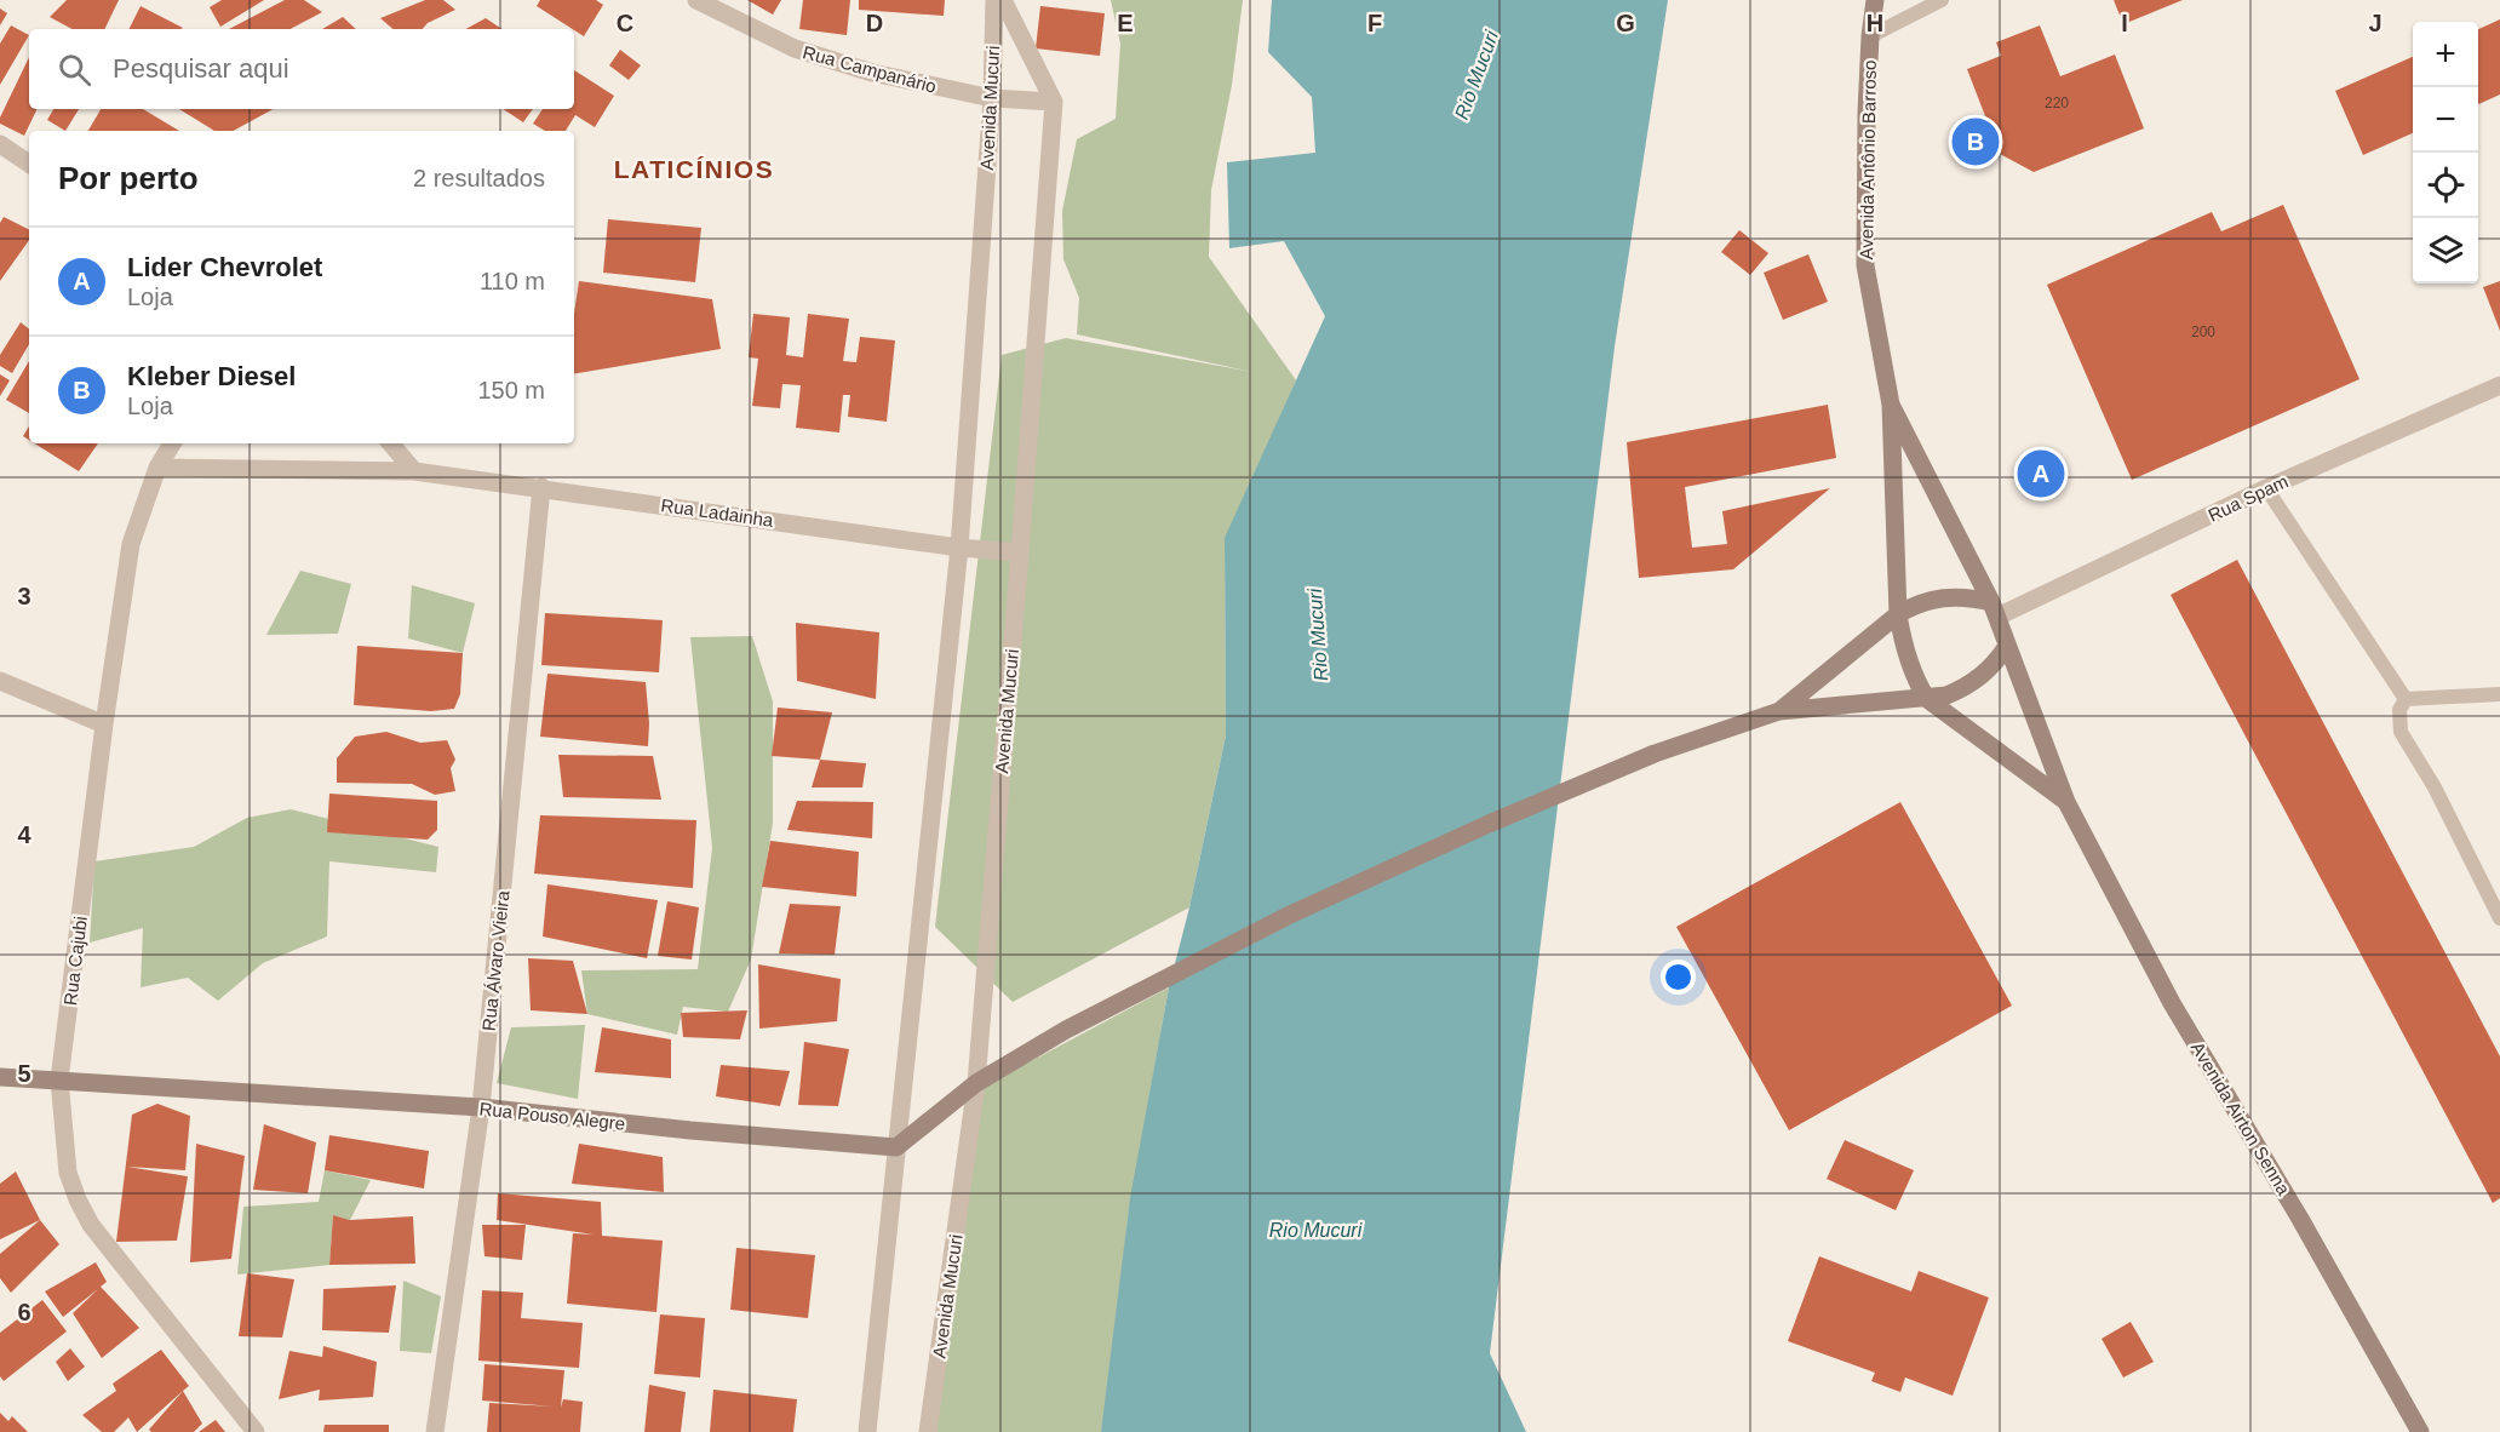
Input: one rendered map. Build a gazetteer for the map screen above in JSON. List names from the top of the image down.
{
  "streets": {
    "main road": ["Avenida Antônio Barroso", "Rua Pouso Alegre", "Avenida Airton Senna"],
    "street": [
      "Rua Campanário",
      "Avenida Mucuri",
      "Rua Spam",
      "Rua Ladainha",
      "Rua Cajubi",
      "Rua Álvaro Vieira"
    ]
  },
  "crossings": [
    ["Rua Campanário", "Avenida Mucuri"],
    ["Avenida Mucuri", "Rua Ladainha"],
    ["Avenida Mucuri", "Rua Pouso Alegre"],
    ["Avenida Antônio Barroso", "Rua Spam"],
    ["Avenida Antônio Barroso", "Avenida Airton Senna"],
    ["Rua Spam", "Avenida Airton Senna"],
    ["Rua Ladainha", "Rua Cajubi"],
    ["Rua Ladainha", "Rua Álvaro Vieira"],
    ["Rua Cajubi", "Rua Pouso Alegre"],
    ["Rua Álvaro Vieira", "Rua Pouso Alegre"]
  ],
  "districts": ["LATICÍNIOS"],
  "water": ["Rio Mucuri"],
  "house_numbers": ["220", "200"],
  "page": {
    "map_buttons": ["+", "−"],
    "search": "Pesquisar aqui",
    "pins": ["B", "A"],
    "heading": ["Por perto", "2 resultados"],
    "list": [
      {
        "mark": "A",
        "name": "Lider Chevrolet",
        "note": "Loja",
        "value": "110 m"
      },
      {
        "mark": "B",
        "name": "Kleber Diesel",
        "note": "Loja",
        "value": "150 m"
      }
    ]
  },
  "grid": {
    "columns": [
      "C",
      "D",
      "E",
      "F",
      "G",
      "H",
      "I",
      "J"
    ],
    "rows": [
      "3",
      "4",
      "5",
      "6"
    ]
  }
}
